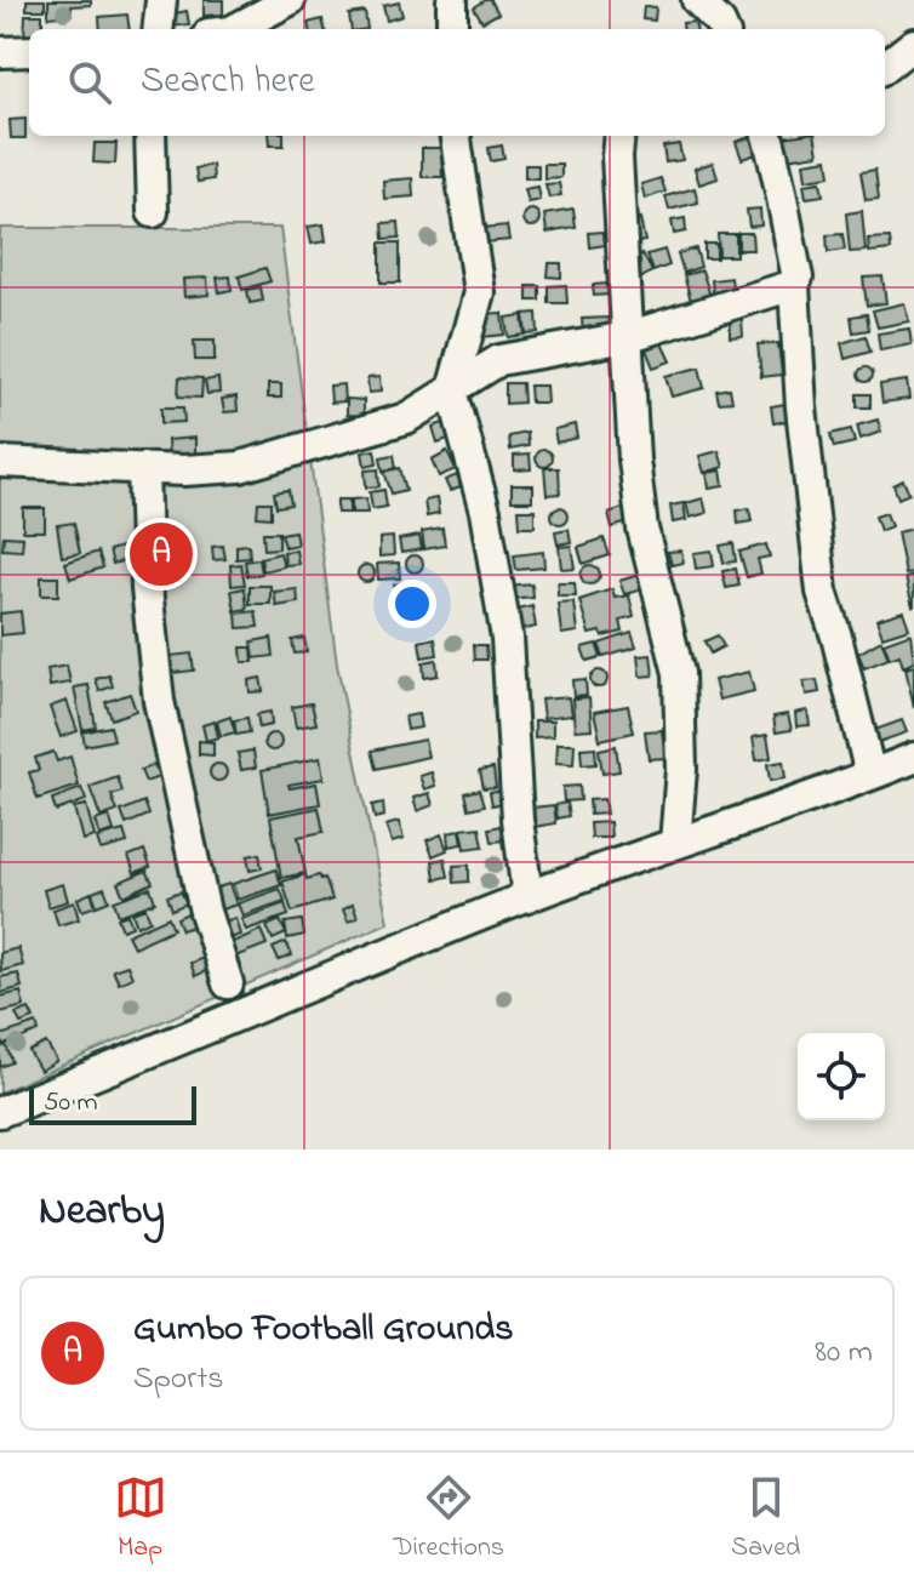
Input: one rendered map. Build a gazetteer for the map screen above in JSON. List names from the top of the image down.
{
  "scale_bar": "50 m",
  "page": {
    "search": "Search here",
    "pins": "A",
    "scale": "50 m",
    "heading": "Nearby",
    "list": [
      {
        "mark": "A",
        "name": "Gumbo Football Grounds",
        "note": "Sports",
        "value": "80 m"
      }
    ],
    "nav": ["Map", "Directions", "Saved"]
  }
}
